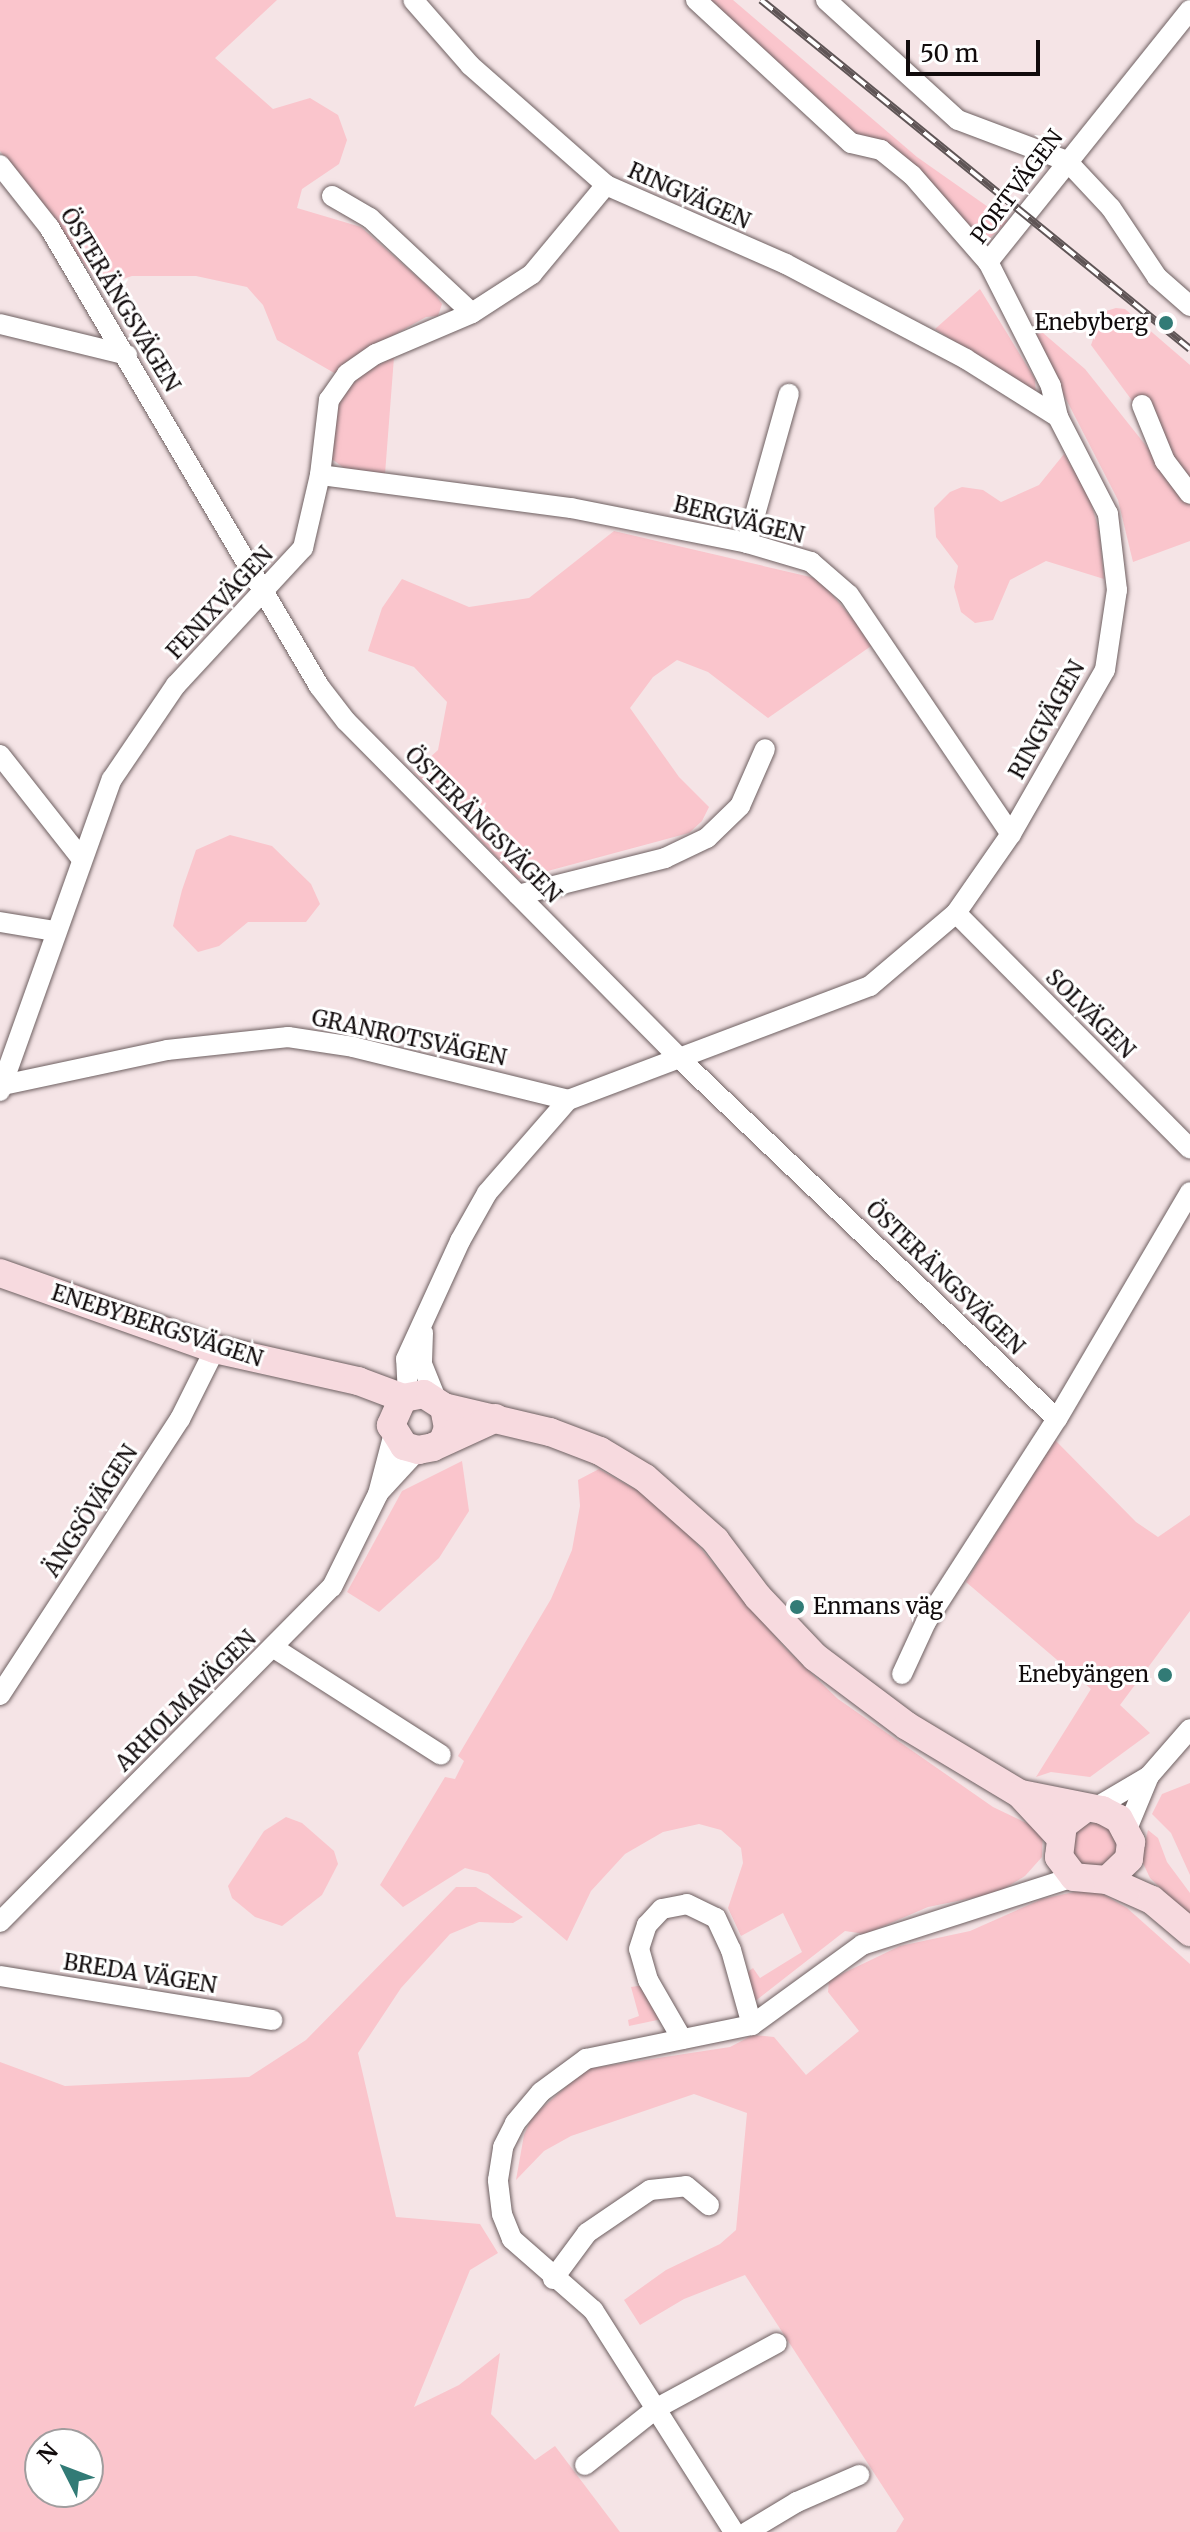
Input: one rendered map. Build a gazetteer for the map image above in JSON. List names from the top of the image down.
{
  "streets": {
    "main road": ["ENEBYBERGSVÄGEN"],
    "street": [
      "PORTVÄGEN",
      "RINGVÄGEN",
      "ÖSTERÄNGSVÄGEN",
      "BERGVÄGEN",
      "FENIXVÄGEN",
      "SOLVÄGEN",
      "GRANROTSVÄGEN",
      "ÄNGSÖVÄGEN",
      "ARHOLMAVÄGEN",
      "BREDA VÄGEN"
    ]
  },
  "crossings": [
    ["PORTVÄGEN", "RINGVÄGEN"],
    ["RINGVÄGEN", "ÖSTERÄNGSVÄGEN"],
    ["RINGVÄGEN", "BERGVÄGEN"],
    ["RINGVÄGEN", "FENIXVÄGEN"],
    ["RINGVÄGEN", "SOLVÄGEN"],
    ["RINGVÄGEN", "GRANROTSVÄGEN"],
    ["RINGVÄGEN", "ENEBYBERGSVÄGEN"],
    ["ÖSTERÄNGSVÄGEN", "FENIXVÄGEN"],
    ["BERGVÄGEN", "FENIXVÄGEN"],
    ["FENIXVÄGEN", "GRANROTSVÄGEN"],
    ["ENEBYBERGSVÄGEN", "ÄNGSÖVÄGEN"],
    ["ENEBYBERGSVÄGEN", "ARHOLMAVÄGEN"]
  ],
  "places": ["Enebyberg", "Enmans väg", "Enebyängen"],
  "scale_bar": "50 m",
  "north": "top left"
}
